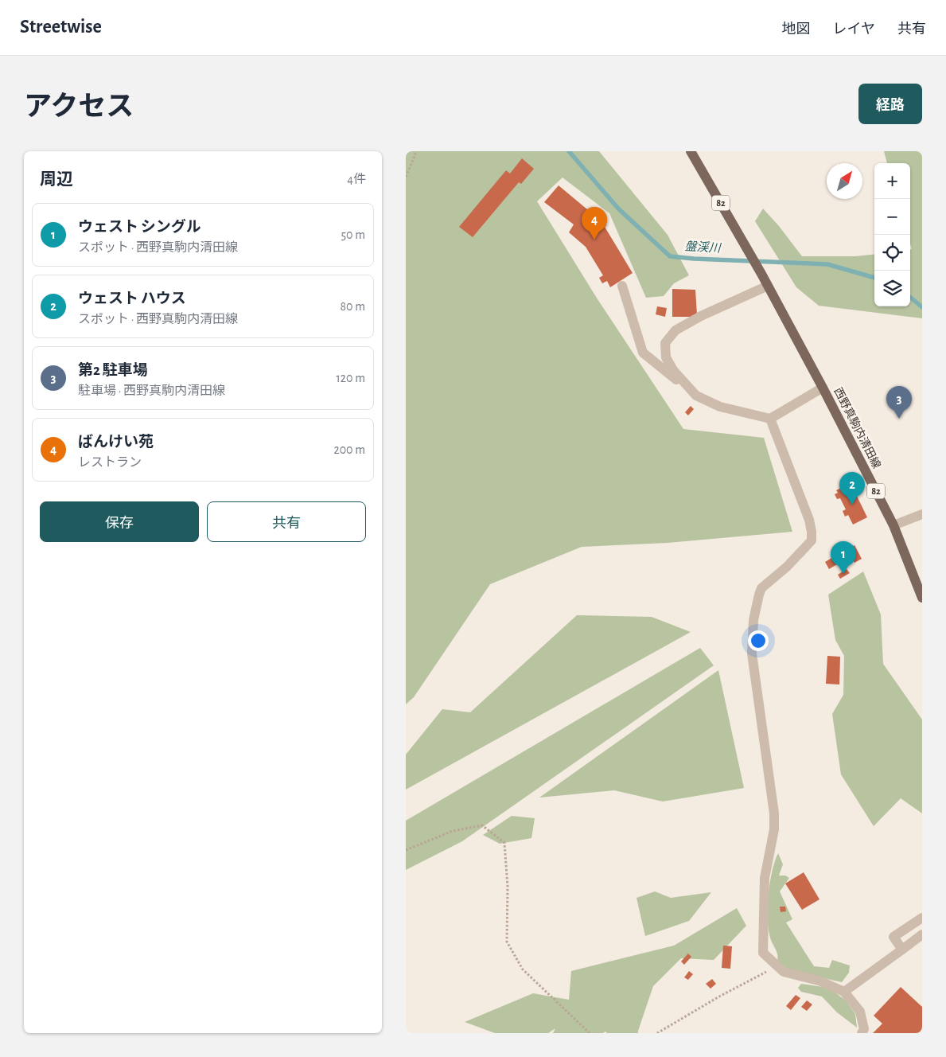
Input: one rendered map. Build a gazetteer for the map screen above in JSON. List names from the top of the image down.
{
  "streets": {
    "main road": ["82", "西野真駒内清田線"]
  },
  "water": ["盤渓川"],
  "north": "top right",
  "page": {
    "header": "Streetwise",
    "nav": ["地図", "レイヤ", "共有"],
    "title": "アクセス",
    "buttons": [
      "経路",
      ["保存", "共有"]
    ],
    "heading": ["周辺", "4件"],
    "map_buttons": ["+", "−"],
    "list": [
      {
        "mark": "1",
        "name": "ウェスト シングル",
        "note": "スポット · 西野真駒内清田線",
        "value": "50 m"
      },
      {
        "mark": "2",
        "name": "ウェスト ハウス",
        "note": "スポット · 西野真駒内清田線",
        "value": "80 m"
      },
      {
        "mark": "3",
        "name": "第2 駐車場",
        "note": "駐車場 · 西野真駒内清田線",
        "value": "120 m"
      },
      {
        "mark": "4",
        "name": "ばんけい苑",
        "note": "レストラン",
        "value": "200 m"
      }
    ],
    "pins": [
      "4",
      "3",
      "2",
      "1"
    ]
  }
}
